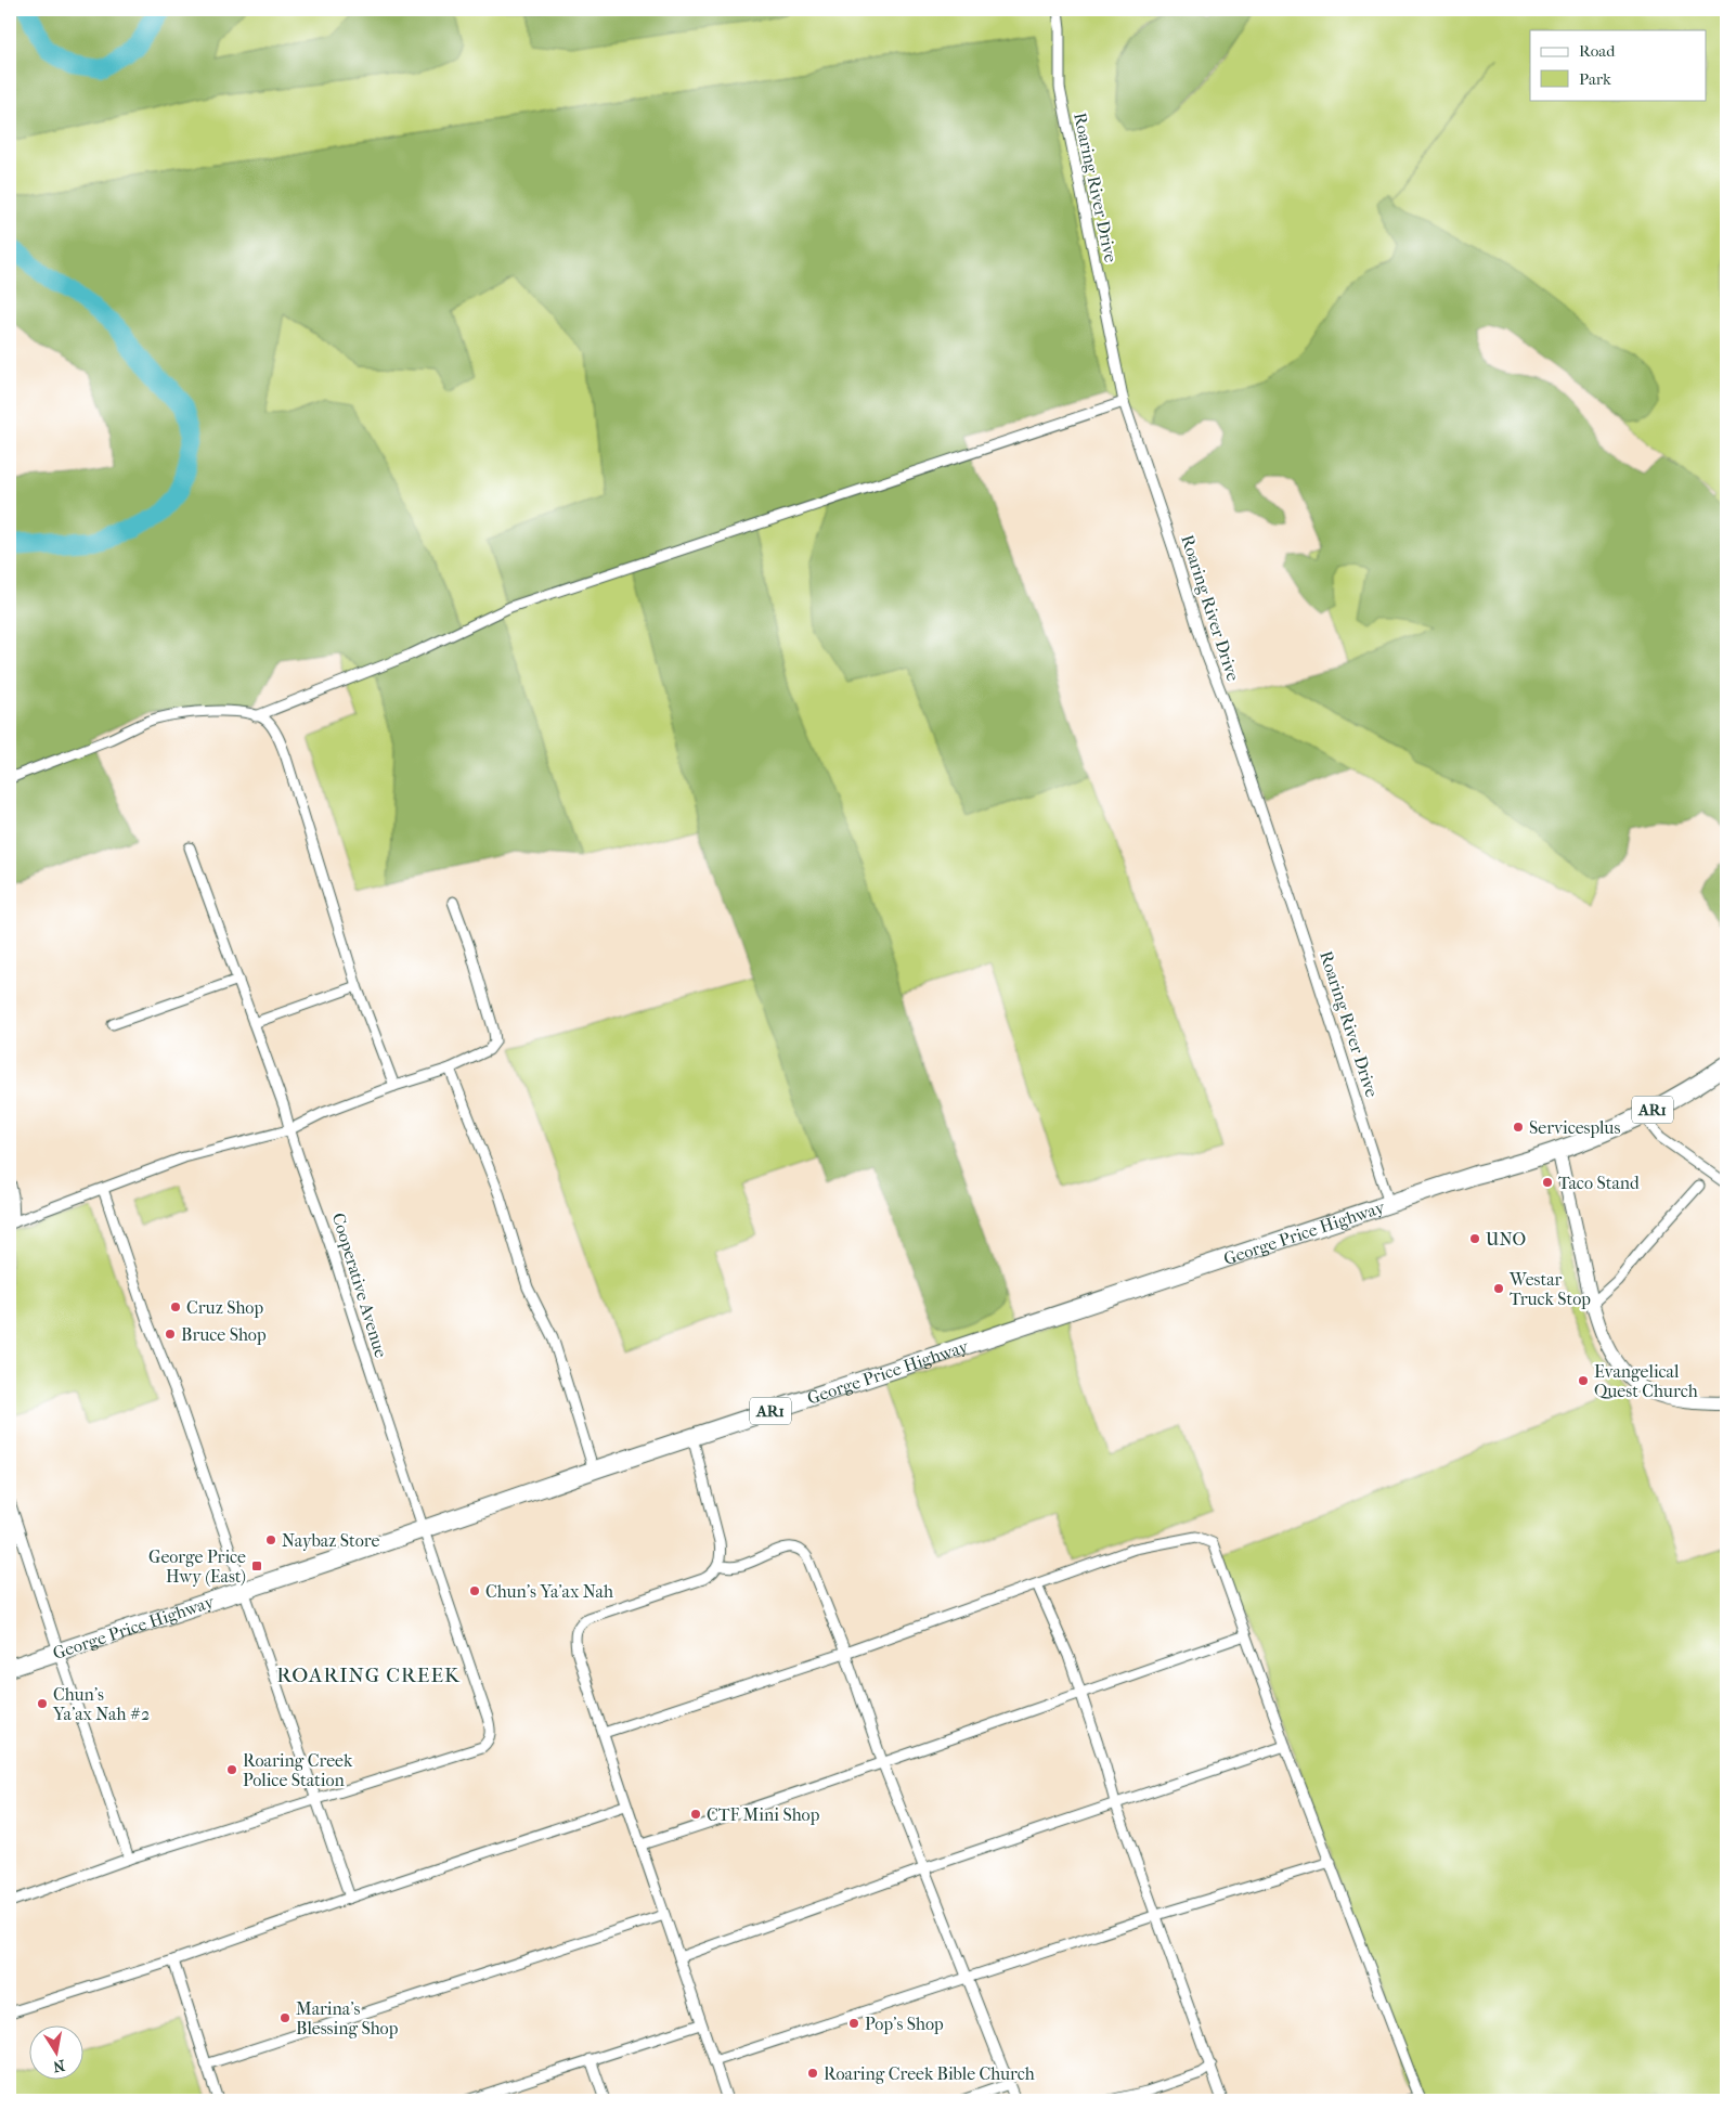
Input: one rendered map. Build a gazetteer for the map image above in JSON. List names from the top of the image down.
{
  "streets": {
    "highway": ["AR1", "George Price Highway"],
    "street": ["Roaring River Drive", "Cooperative Avenue"]
  },
  "crossings": [
    ["Roaring River Drive", "George Price Highway"],
    ["George Price Highway", "Cooperative Avenue"]
  ],
  "districts": ["ROARING CREEK"],
  "places": {
    "other": [
      "Servicesplus",
      "Taco Stand",
      "UNO",
      "Westar Truck Stop",
      "Cruz Shop",
      "Bruce Shop",
      "Evangelical Quest Church",
      "Naybaz Store",
      "Chun's Ya'ax Nah",
      "Chun's Ya'ax Nah #2",
      "Roaring Creek Police Station",
      "CTF Mini Shop",
      "Marina's Blessing Shop",
      "Pop's Shop",
      "Roaring Creek Bible Church"
    ],
    "transit": ["George Price Hwy (East)"]
  },
  "legend": ["Road", "Park"],
  "north": "bottom"
}
